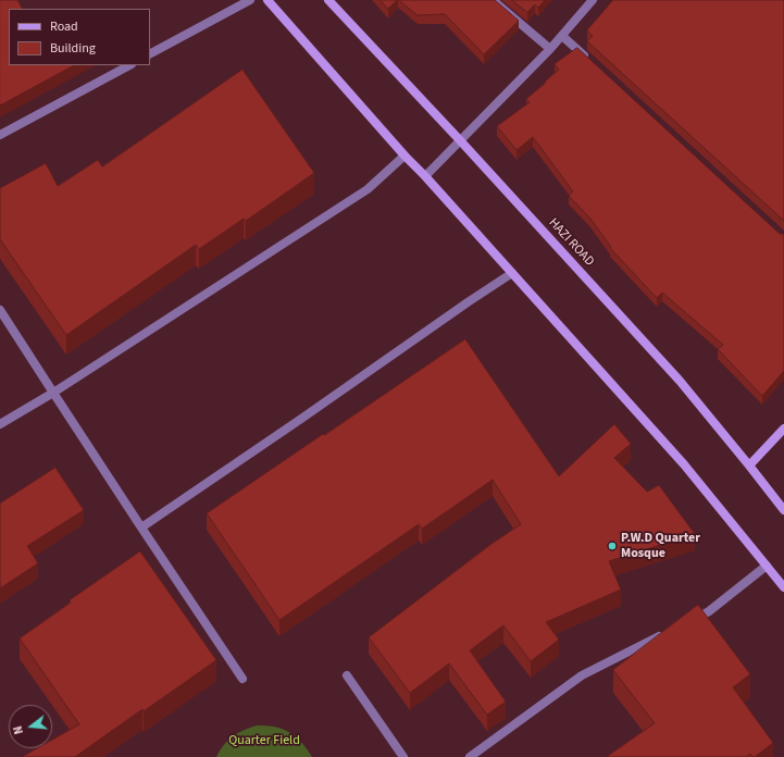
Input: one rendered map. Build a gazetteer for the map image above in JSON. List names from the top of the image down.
{
  "streets": {
    "street": ["HAZI ROAD"]
  },
  "parks": ["Quarter Field"],
  "places": ["P.W.D Quarter Mosque"],
  "legend": ["Road", "Building"],
  "north": "left"
}
